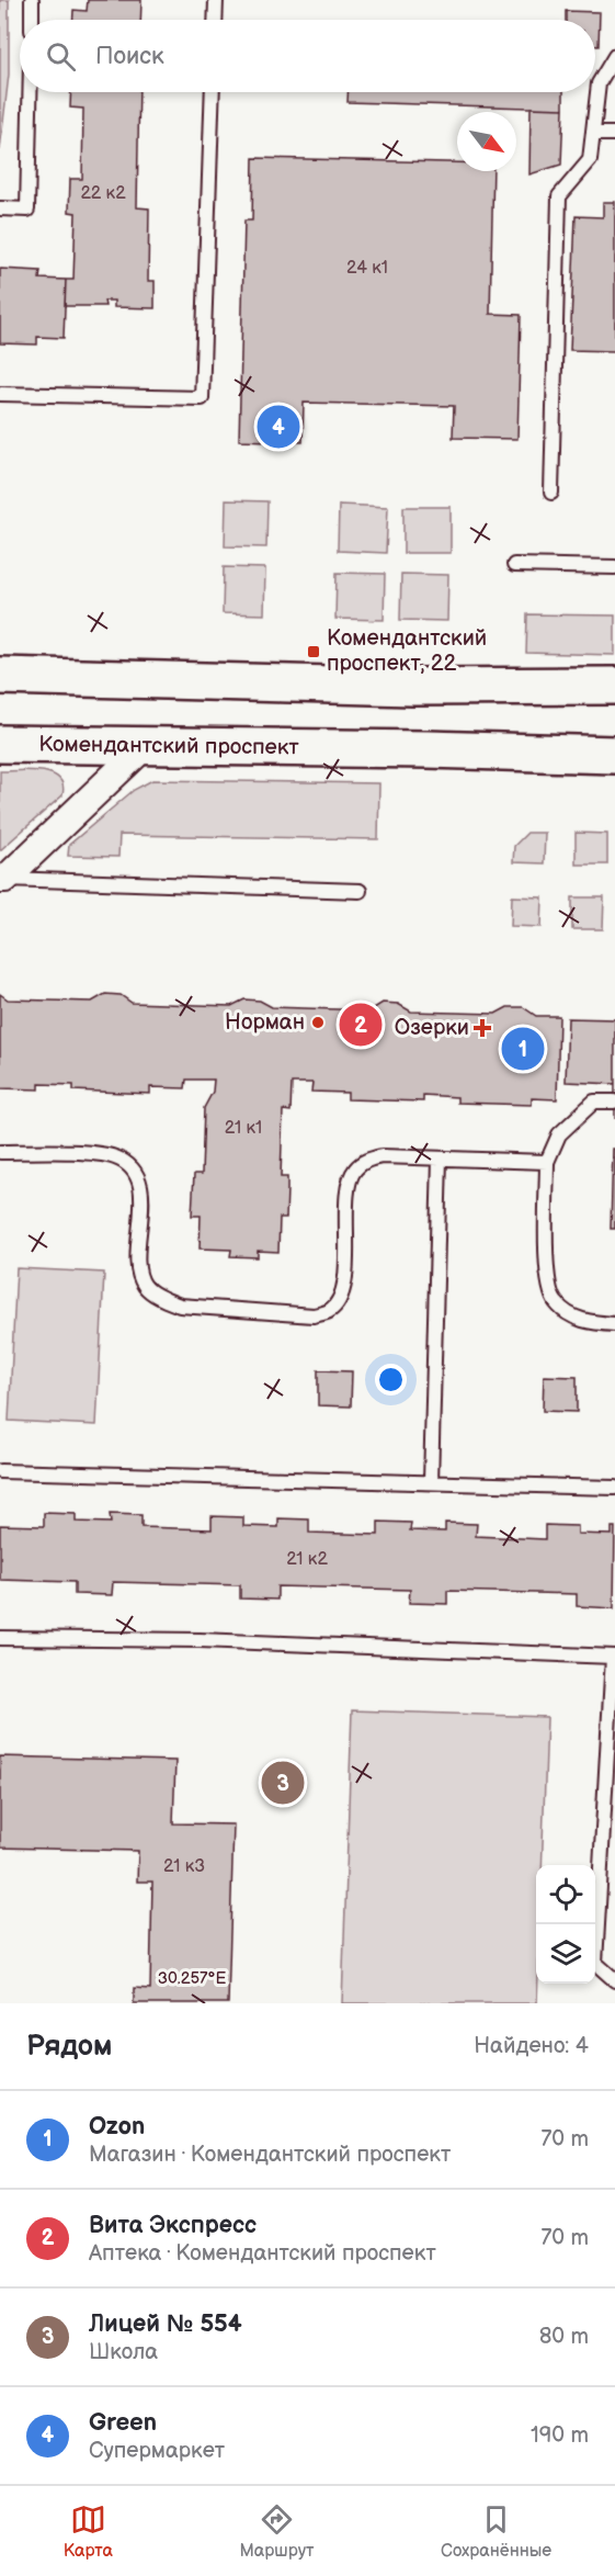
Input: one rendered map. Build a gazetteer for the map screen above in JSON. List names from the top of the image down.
{
  "streets": {
    "main road": ["Комендантский проспект"]
  },
  "places": {
    "transit": ["Комендантский проспект, 22"],
    "other": ["Норман"],
    "health": ["Озерки"]
  },
  "house_numbers": [
    "22 к2",
    "24 к1",
    "21 к1",
    "21 к2",
    "21 к3"
  ],
  "north": "bottom right",
  "page": {
    "search": "Поиск",
    "pins": [
      "4",
      "2",
      "1",
      "3"
    ],
    "heading": ["Рядом", "Найдено: 4"],
    "list": [
      {
        "mark": "1",
        "name": "Ozon",
        "note": "Магазин · Комендантский проспект",
        "value": "70 m"
      },
      {
        "mark": "2",
        "name": "Вита Экспресс",
        "note": "Аптека · Комендантский проспект",
        "value": "70 m"
      },
      {
        "mark": "3",
        "name": "Лицей № 554",
        "note": "Школа",
        "value": "80 m"
      },
      {
        "mark": "4",
        "name": "Green",
        "note": "Супермаркет",
        "value": "190 m"
      }
    ],
    "nav": ["Карта", "Маршрут", "Сохранённые"]
  },
  "coordinates": ["30.257°E"]
}
